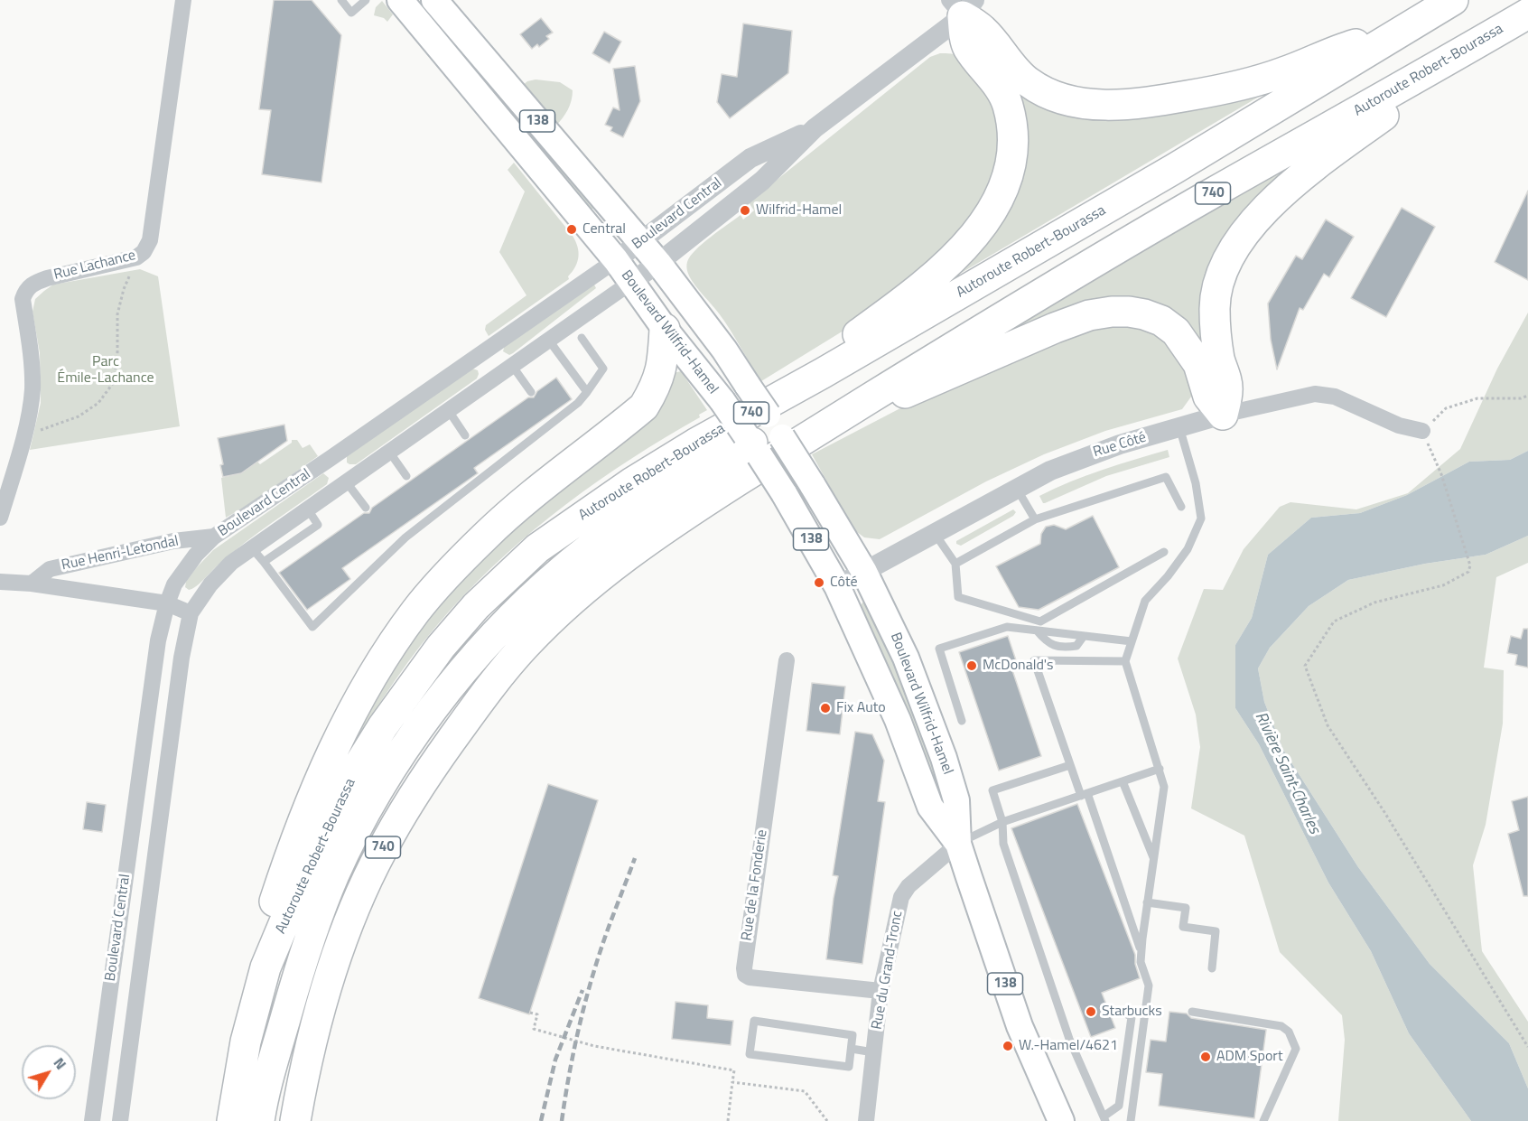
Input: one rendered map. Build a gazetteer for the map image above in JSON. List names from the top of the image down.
{
  "streets": {
    "highway": ["Autoroute Robert-Bourassa", "740"],
    "main road": ["138", "Boulevard Wilfrid-Hamel"],
    "street": [
      "Boulevard Central",
      "Rue Lachance",
      "Rue Côté",
      "Rue Henri-Letondal",
      "Rue de la Fonderie",
      "Rue du Grand-Tronc"
    ]
  },
  "crossings": [
    ["Boulevard Central", "Boulevard Wilfrid-Hamel"],
    ["Boulevard Central", "Rue Henri-Letondal"],
    ["Boulevard Wilfrid-Hamel", "Rue Côté"],
    ["Boulevard Wilfrid-Hamel", "Rue du Grand-Tronc"],
    ["Rue de la Fonderie", "Rue du Grand-Tronc"]
  ],
  "water": ["Rivière Saint-Charles"],
  "parks": ["Parc Émile-Lachance"],
  "places": [
    "Wilfrid-Hamel",
    "Central",
    "Côté",
    "McDonald's",
    "Fix Auto",
    "Starbucks",
    "W.-Hamel/4621",
    "ADM Sport"
  ],
  "north": "top right"
}
